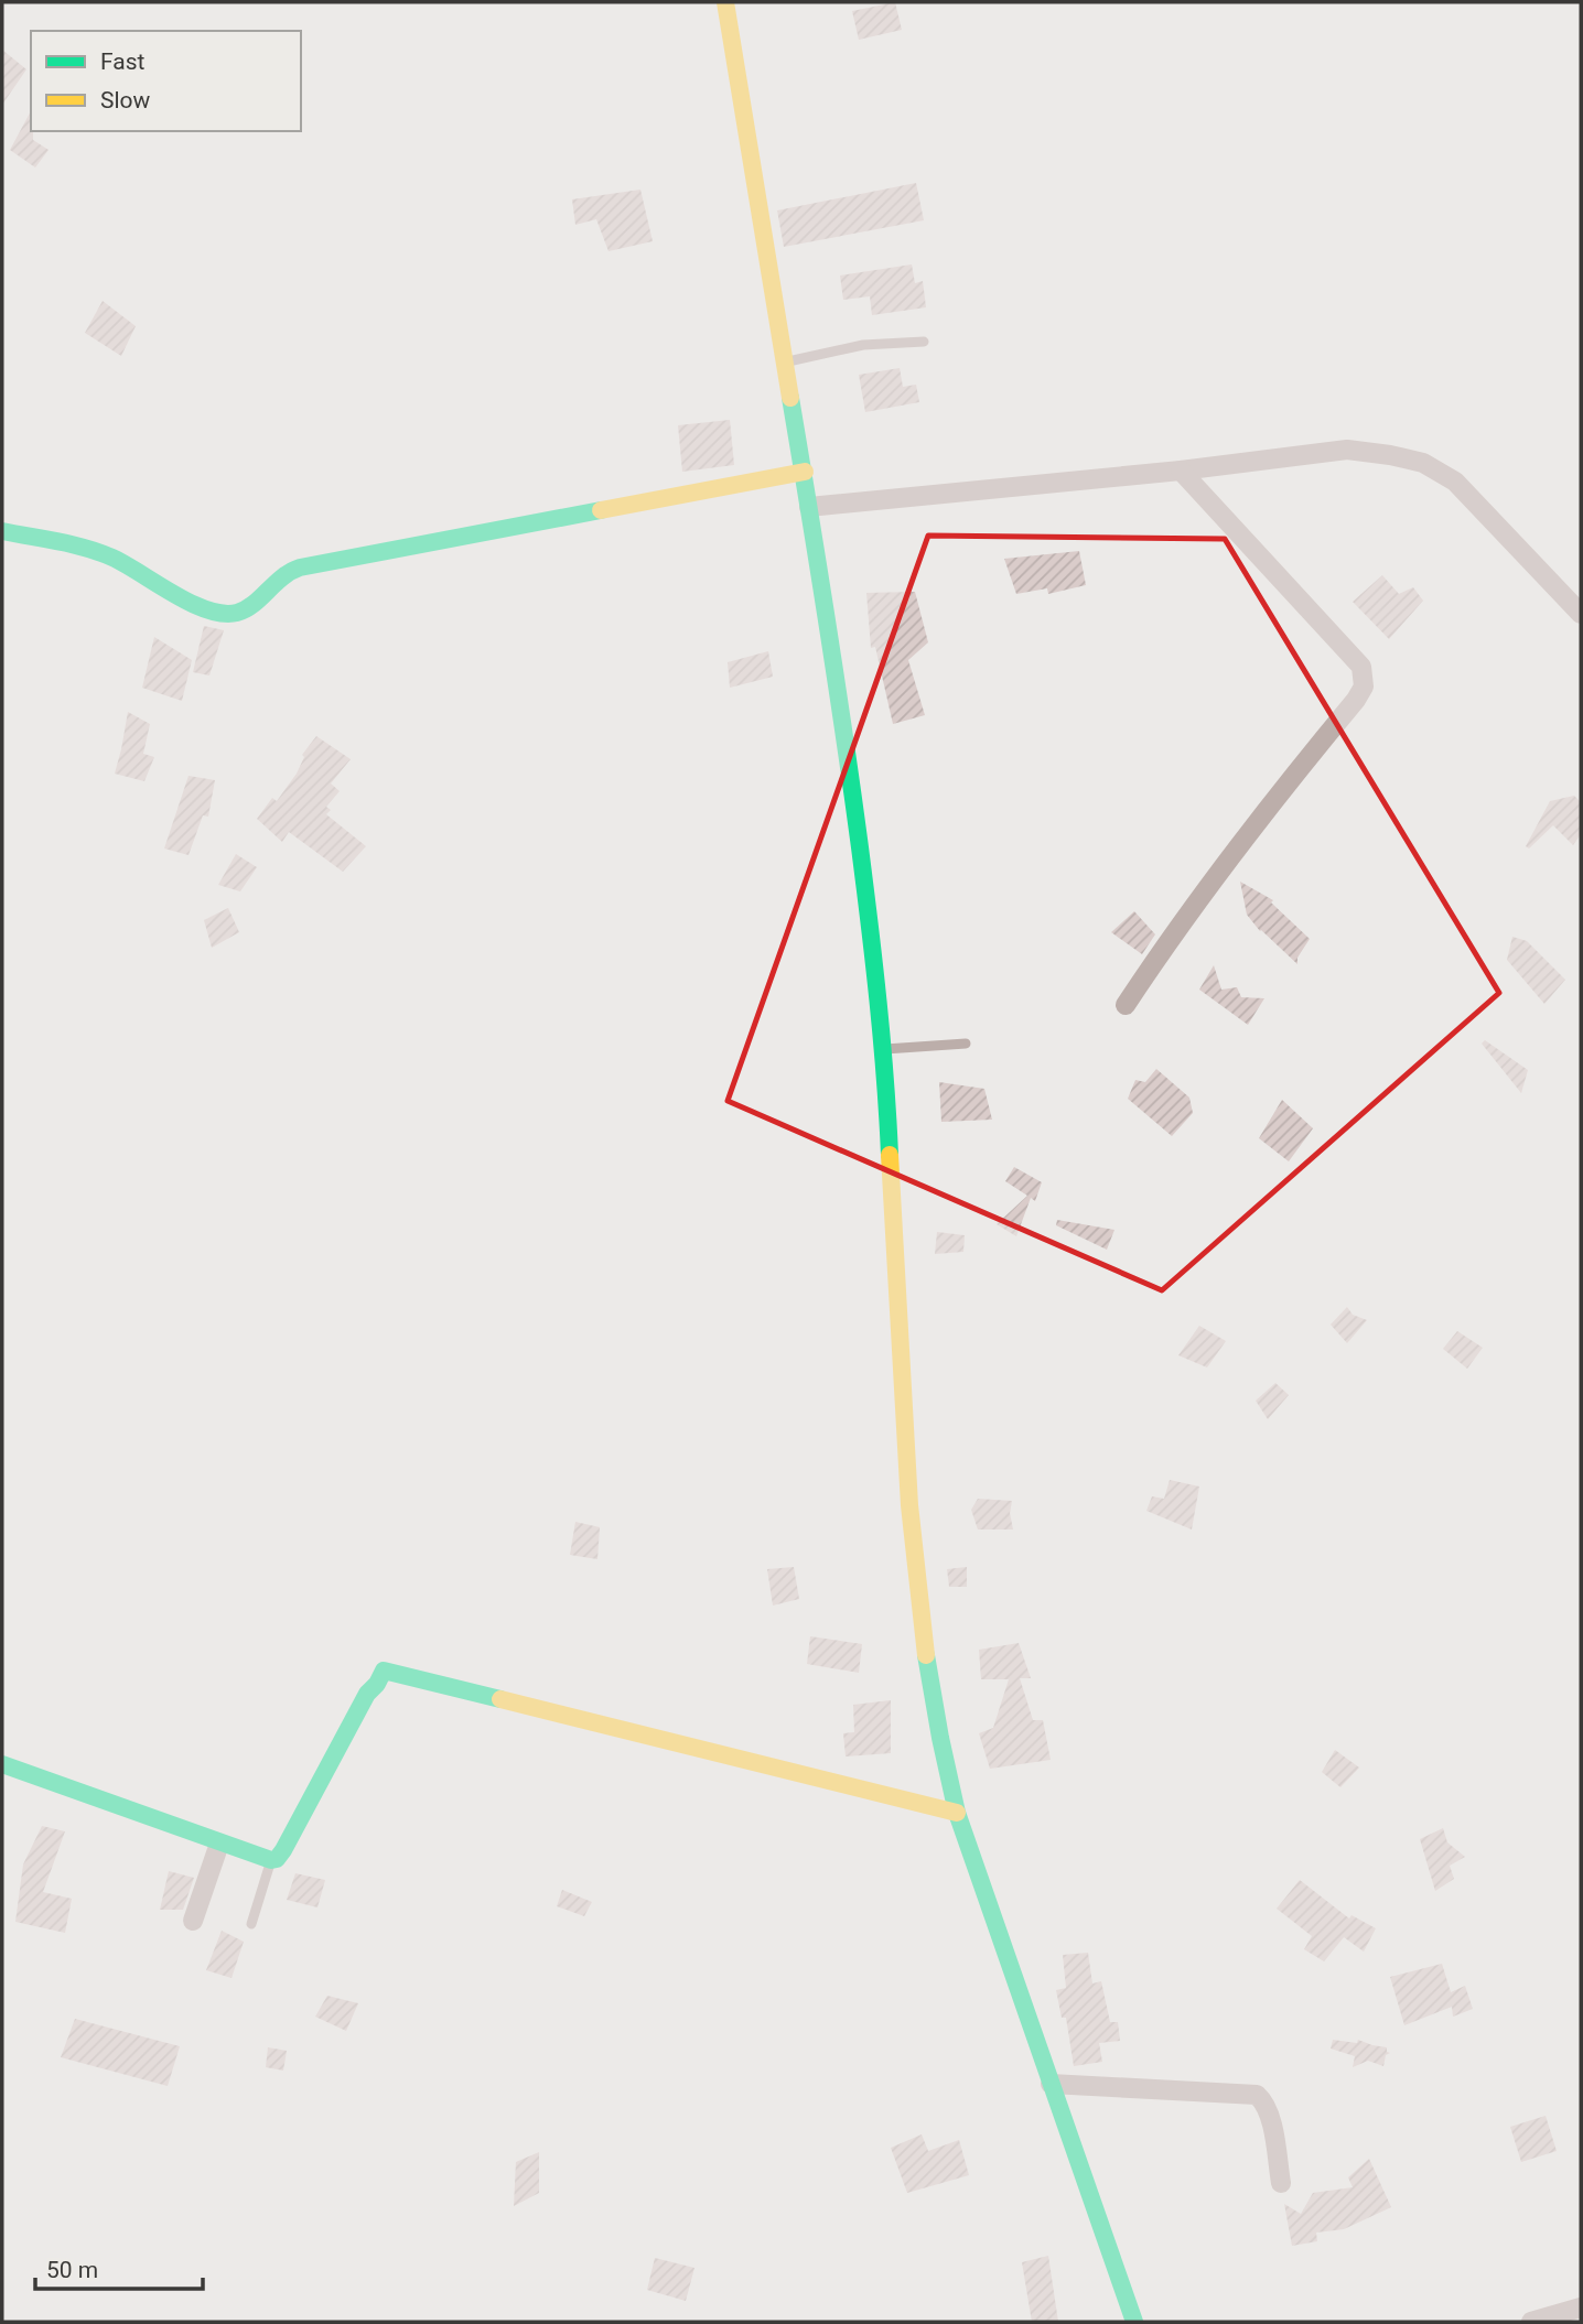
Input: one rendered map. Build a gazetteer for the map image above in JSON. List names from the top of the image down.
{
  "legend": ["Fast", "Slow"],
  "scale_bar": "50 m"
}
